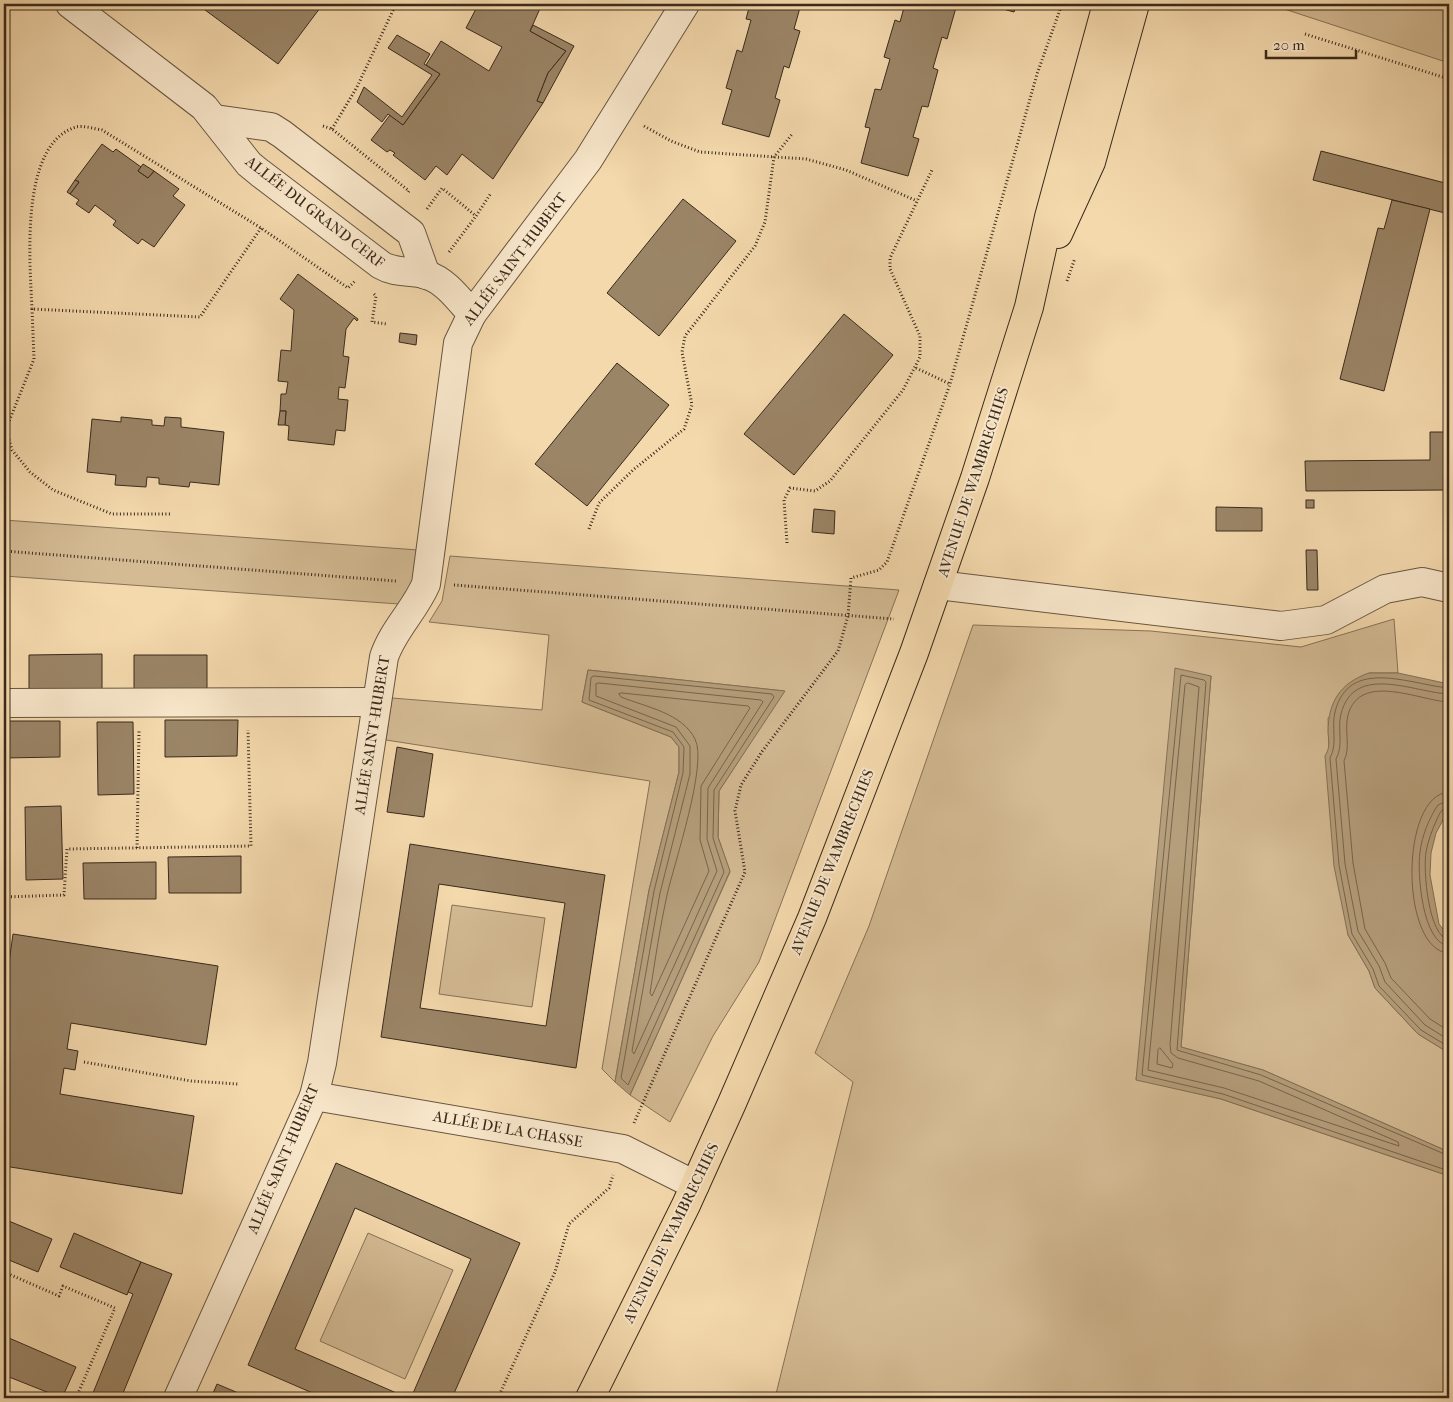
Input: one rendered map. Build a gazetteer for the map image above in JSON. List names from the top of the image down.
{
  "streets": {
    "main road": ["AVENUE DE WAMBRECHIES"],
    "street": ["ALLÉE DU GRAND CERF", "ALLÉE SAINT-HUBERT", "ALLÉE DE LA CHASSE"]
  },
  "crossings": [
    ["ALLÉE SAINT-HUBERT", "ALLÉE DE LA CHASSE"],
    ["AVENUE DE WAMBRECHIES", "ALLÉE DE LA CHASSE"]
  ],
  "scale_bar": "20 m"
}
